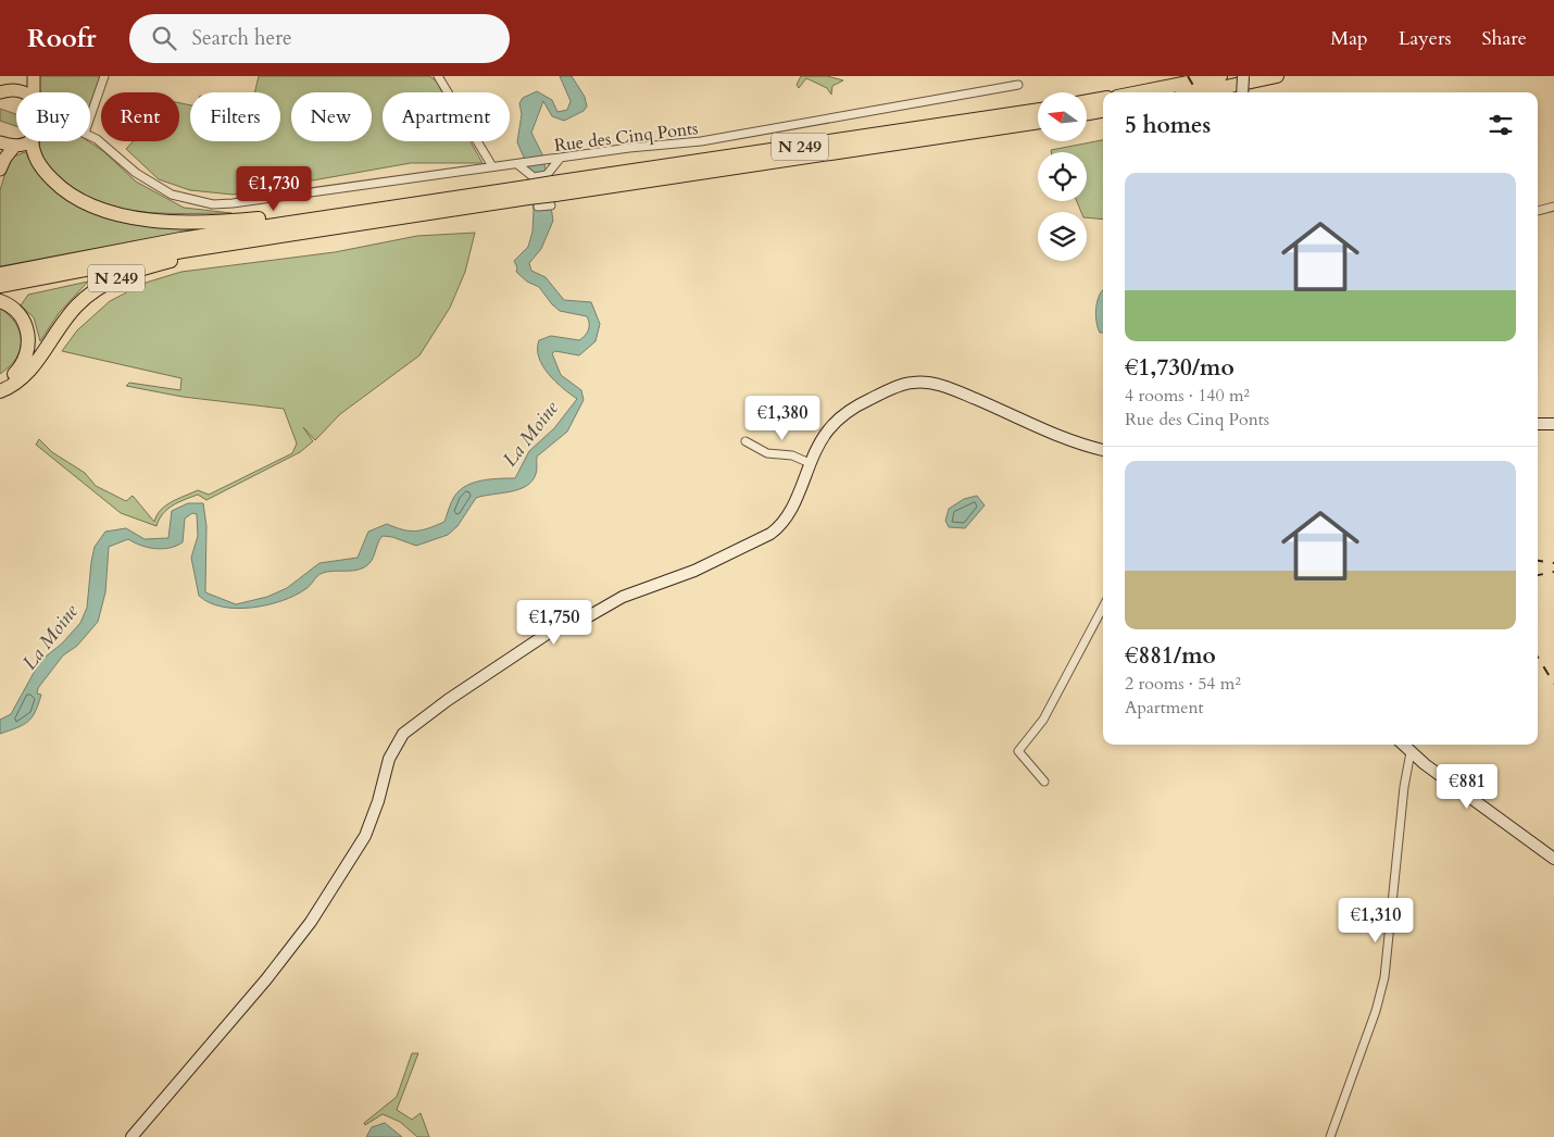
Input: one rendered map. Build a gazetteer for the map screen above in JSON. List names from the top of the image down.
{
  "streets": {
    "highway": ["N 249"],
    "street": ["Rue des Cinq Ponts"]
  },
  "water": ["La Moine"],
  "north": "left",
  "page": {
    "header": "Roofr",
    "search": "Search here",
    "nav": ["Map", "Layers", "Share"],
    "chip": [
      "Buy",
      "Rent",
      "Filters",
      "New",
      "Apartment"
    ],
    "heading": "5 homes",
    "list": [
      {
        "name": "€1,730/mo",
        "note": "4 rooms · 140 m² · Rue des Cinq Ponts"
      },
      {
        "name": "€881/mo",
        "note": "2 rooms · 54 m² · Apartment"
      }
    ],
    "price": [
      "€1,730",
      "€1,380",
      "€1,750",
      "€881",
      "€1,310"
    ]
  }
}
